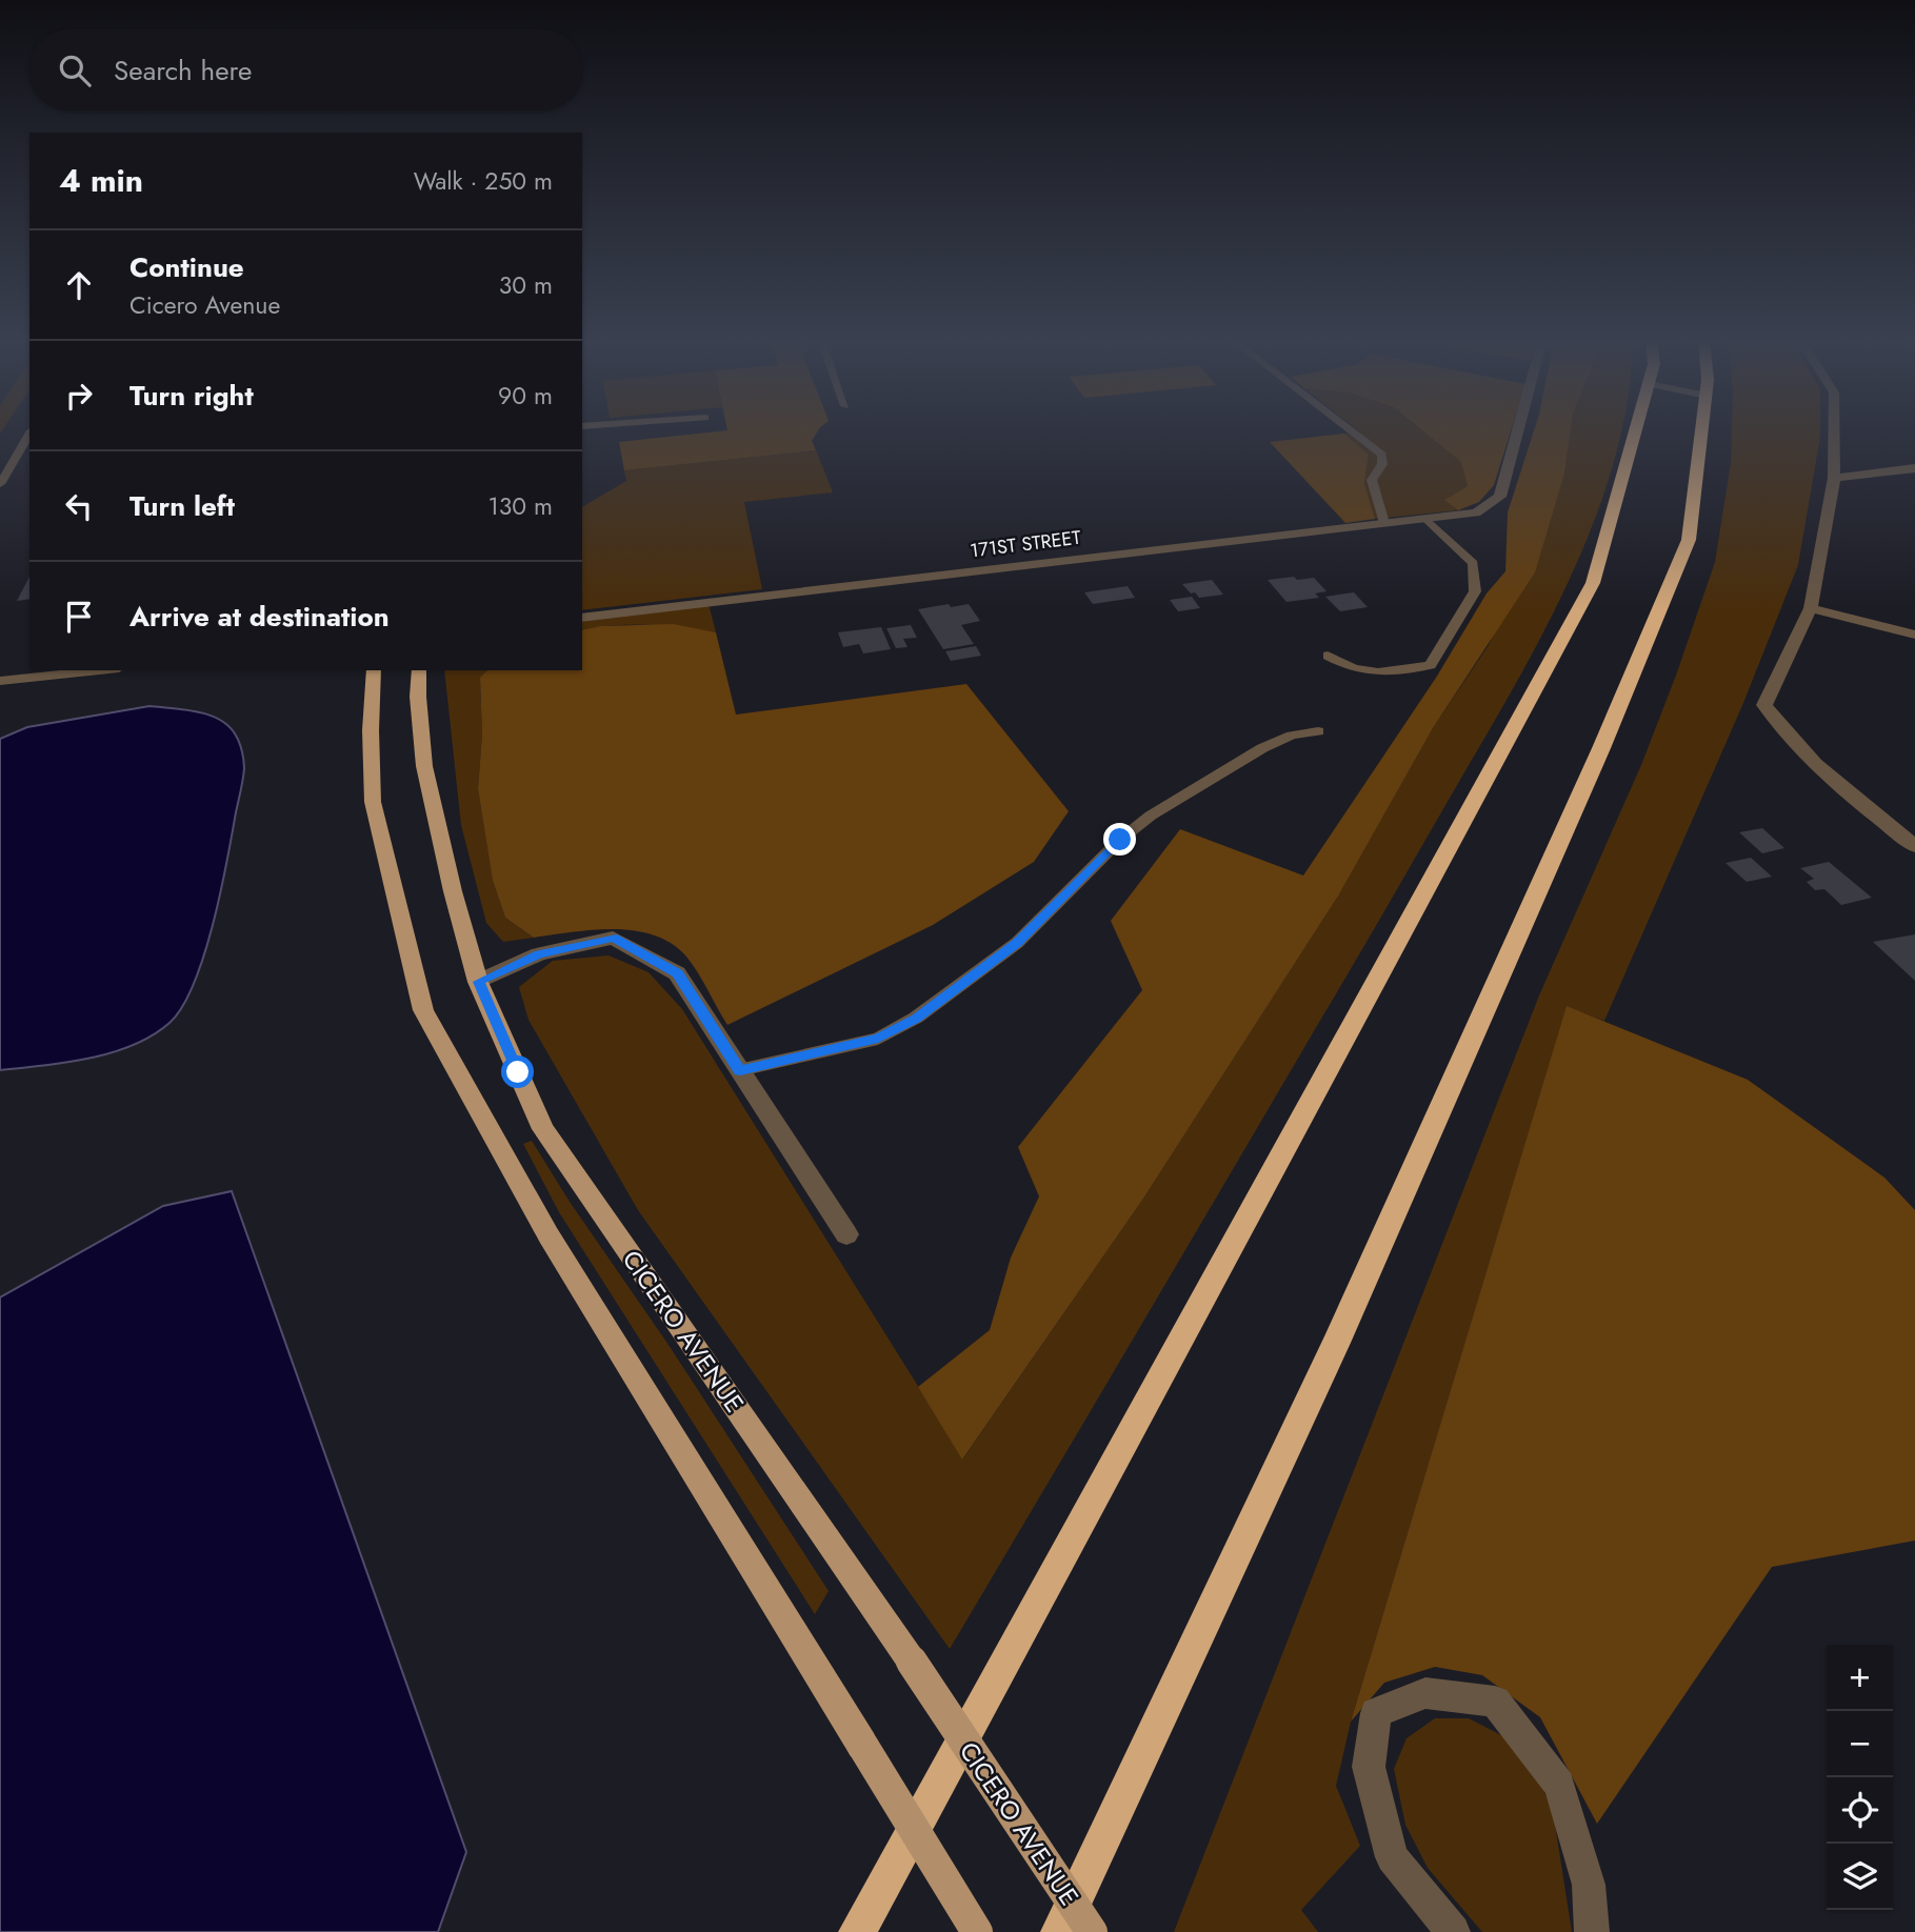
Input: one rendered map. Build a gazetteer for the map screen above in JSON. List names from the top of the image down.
{
  "streets": {
    "main road": ["CICERO AVENUE"],
    "street": ["171ST STREET"]
  },
  "page": {
    "search": "Search here",
    "heading": ["4 min", "Walk · 250 m"],
    "list": [
      ["Continue", "Cicero Avenue", "30 m"],
      ["Turn right", "90 m"],
      ["Turn left", "130 m"],
      "Arrive at destination"
    ],
    "map_buttons": ["+", "−"]
  }
}
